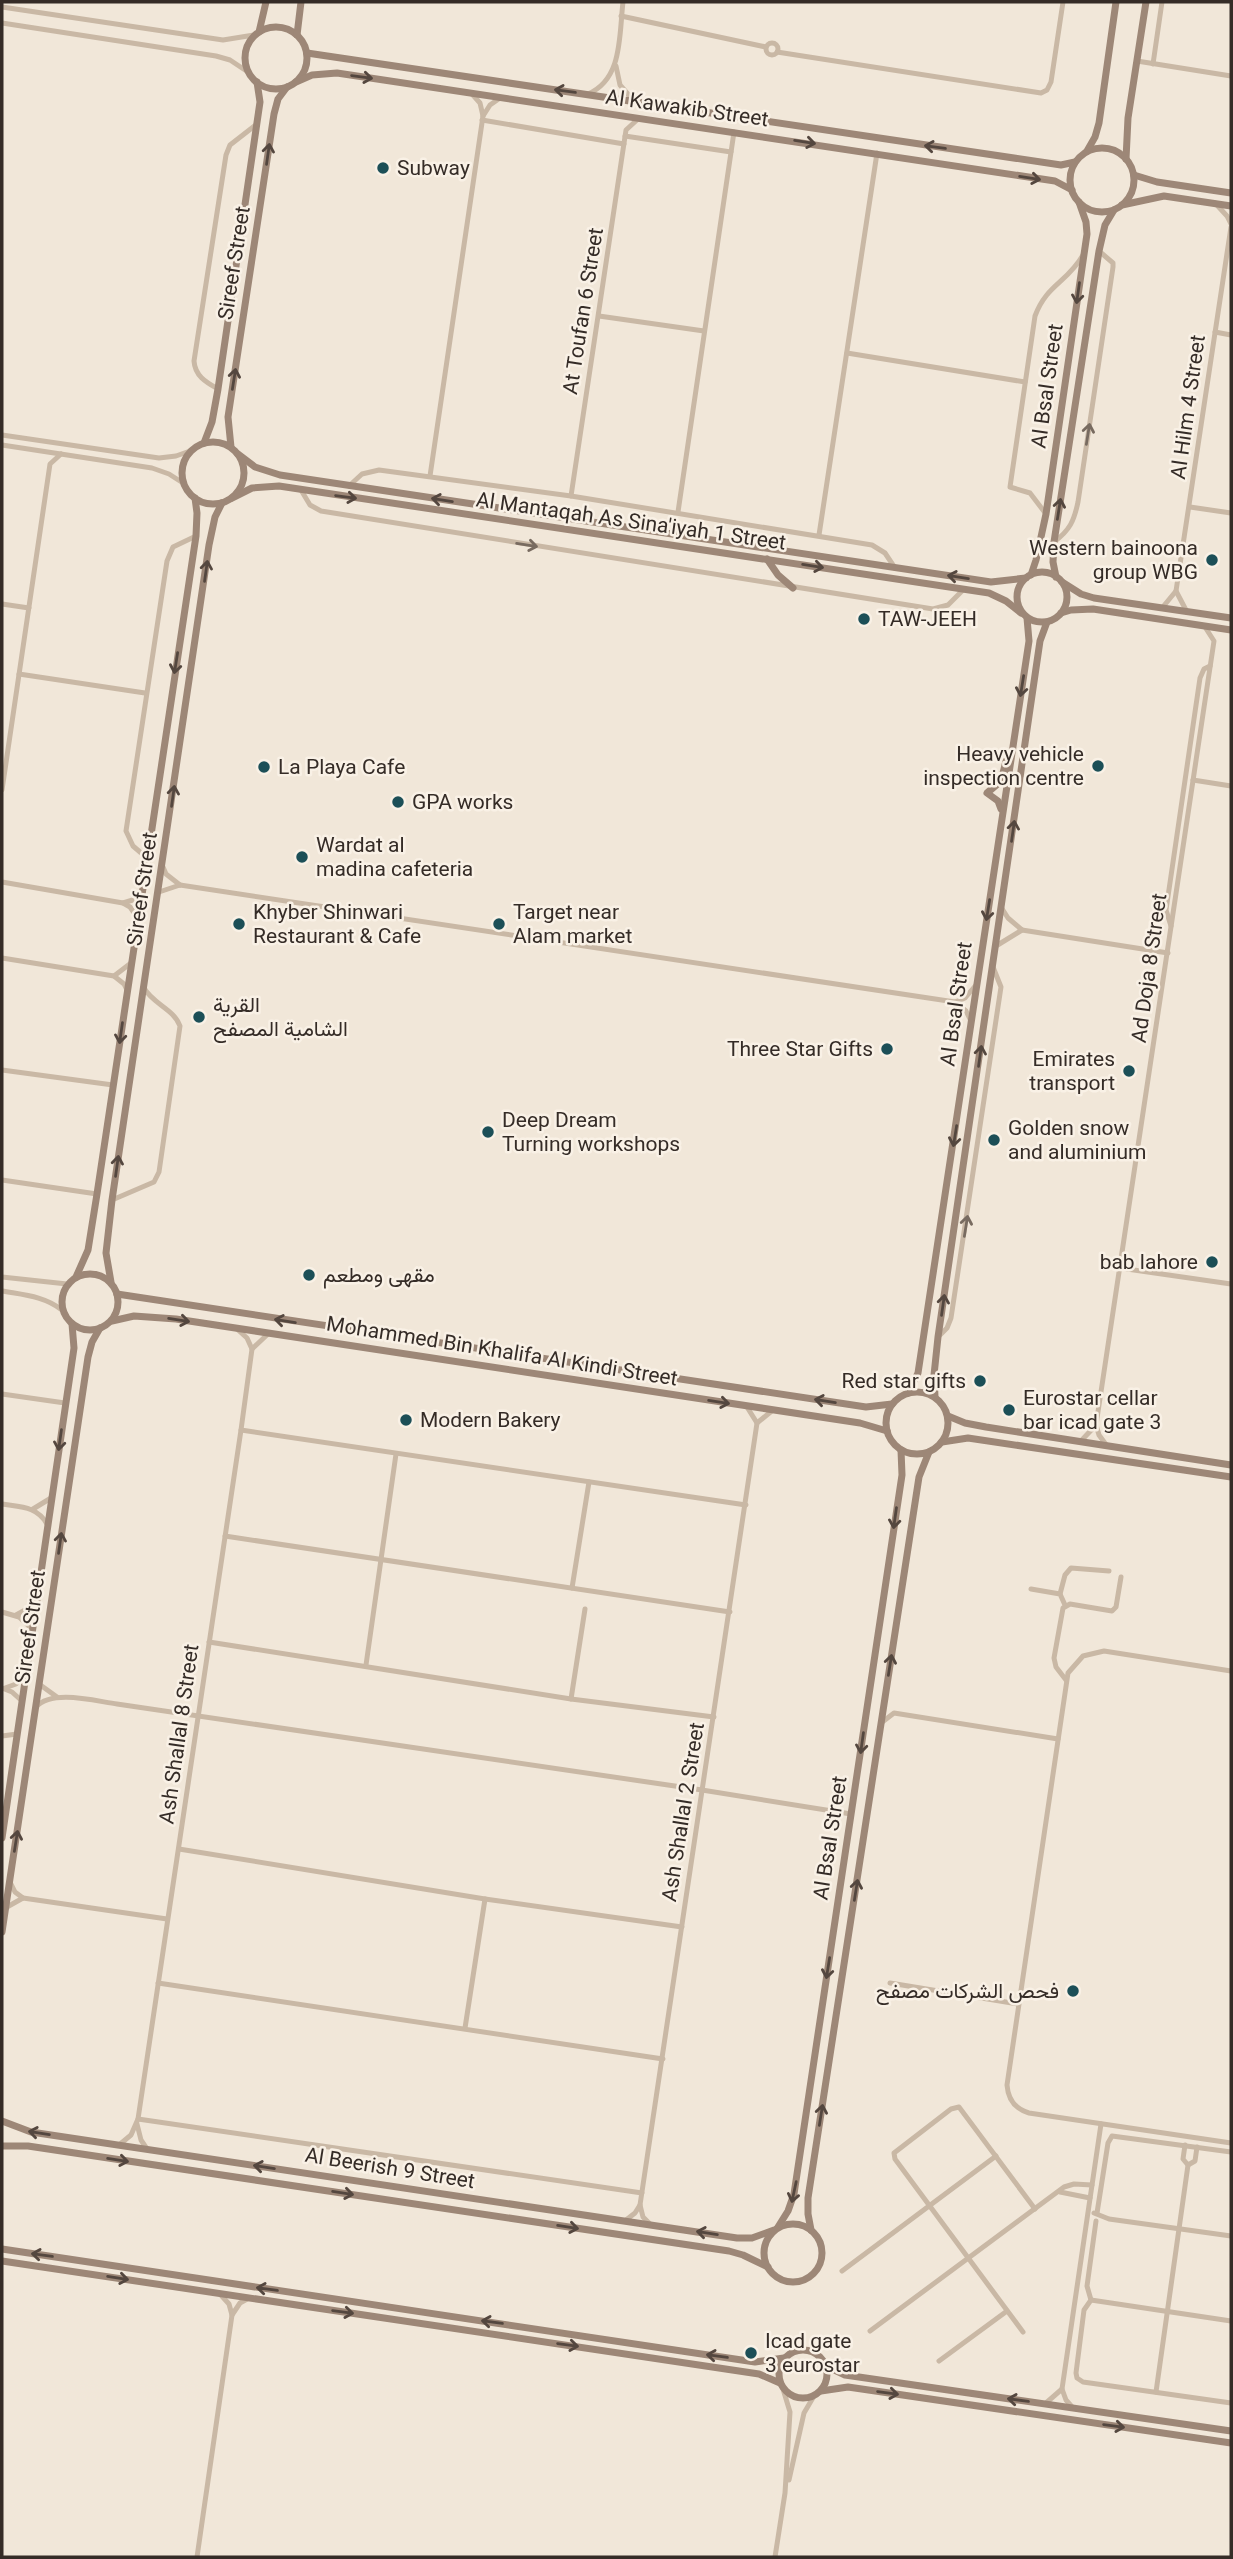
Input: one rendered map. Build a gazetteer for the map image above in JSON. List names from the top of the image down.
{
  "streets": {
    "street": [
      "Al Kawakib Street",
      "Sireef Street",
      "At Toufan 6 Street",
      "Al Bsal Street",
      "Al Hilm 4 Street",
      "Al Mantaqah As Sina'iyah 1 Street",
      "Ad Doja 8 Street",
      "Mohammed Bin Khalifa Al Kindi Street",
      "Ash Shallal 8 Street",
      "Ash Shallal 2 Street",
      "Al Beerish 9 Street"
    ]
  },
  "crossings": [
    ["Al Kawakib Street", "Sireef Street"],
    ["Al Kawakib Street", "Al Bsal Street"],
    ["Sireef Street", "Al Mantaqah As Sina'iyah 1 Street"],
    ["Sireef Street", "Mohammed Bin Khalifa Al Kindi Street"],
    ["Al Bsal Street", "Al Mantaqah As Sina'iyah 1 Street"],
    ["Al Bsal Street", "Mohammed Bin Khalifa Al Kindi Street"],
    ["Al Bsal Street", "Al Beerish 9 Street"],
    ["Ash Shallal 8 Street", "Al Beerish 9 Street"]
  ],
  "places": [
    "Subway",
    "Western bainoona group WBG",
    "TAW-JEEH",
    "Heavy vehicle inspection centre",
    "La Playa Cafe",
    "GPA works",
    "Wardat al madina cafeteria",
    "Khyber Shinwari Restaurant & Cafe",
    "Target near Alam market",
    "القرية الشامية المصفح",
    "Three Star Gifts",
    "Emirates transport",
    "Deep Dream Turning workshops",
    "Golden snow and aluminium",
    "bab lahore",
    "مقهى ومطعم",
    "Red star gifts",
    "Eurostar cellar bar icad gate 3",
    "Modern Bakery",
    "فحص الشركات مصفح",
    "Icad gate 3 eurostar"
  ]
}
